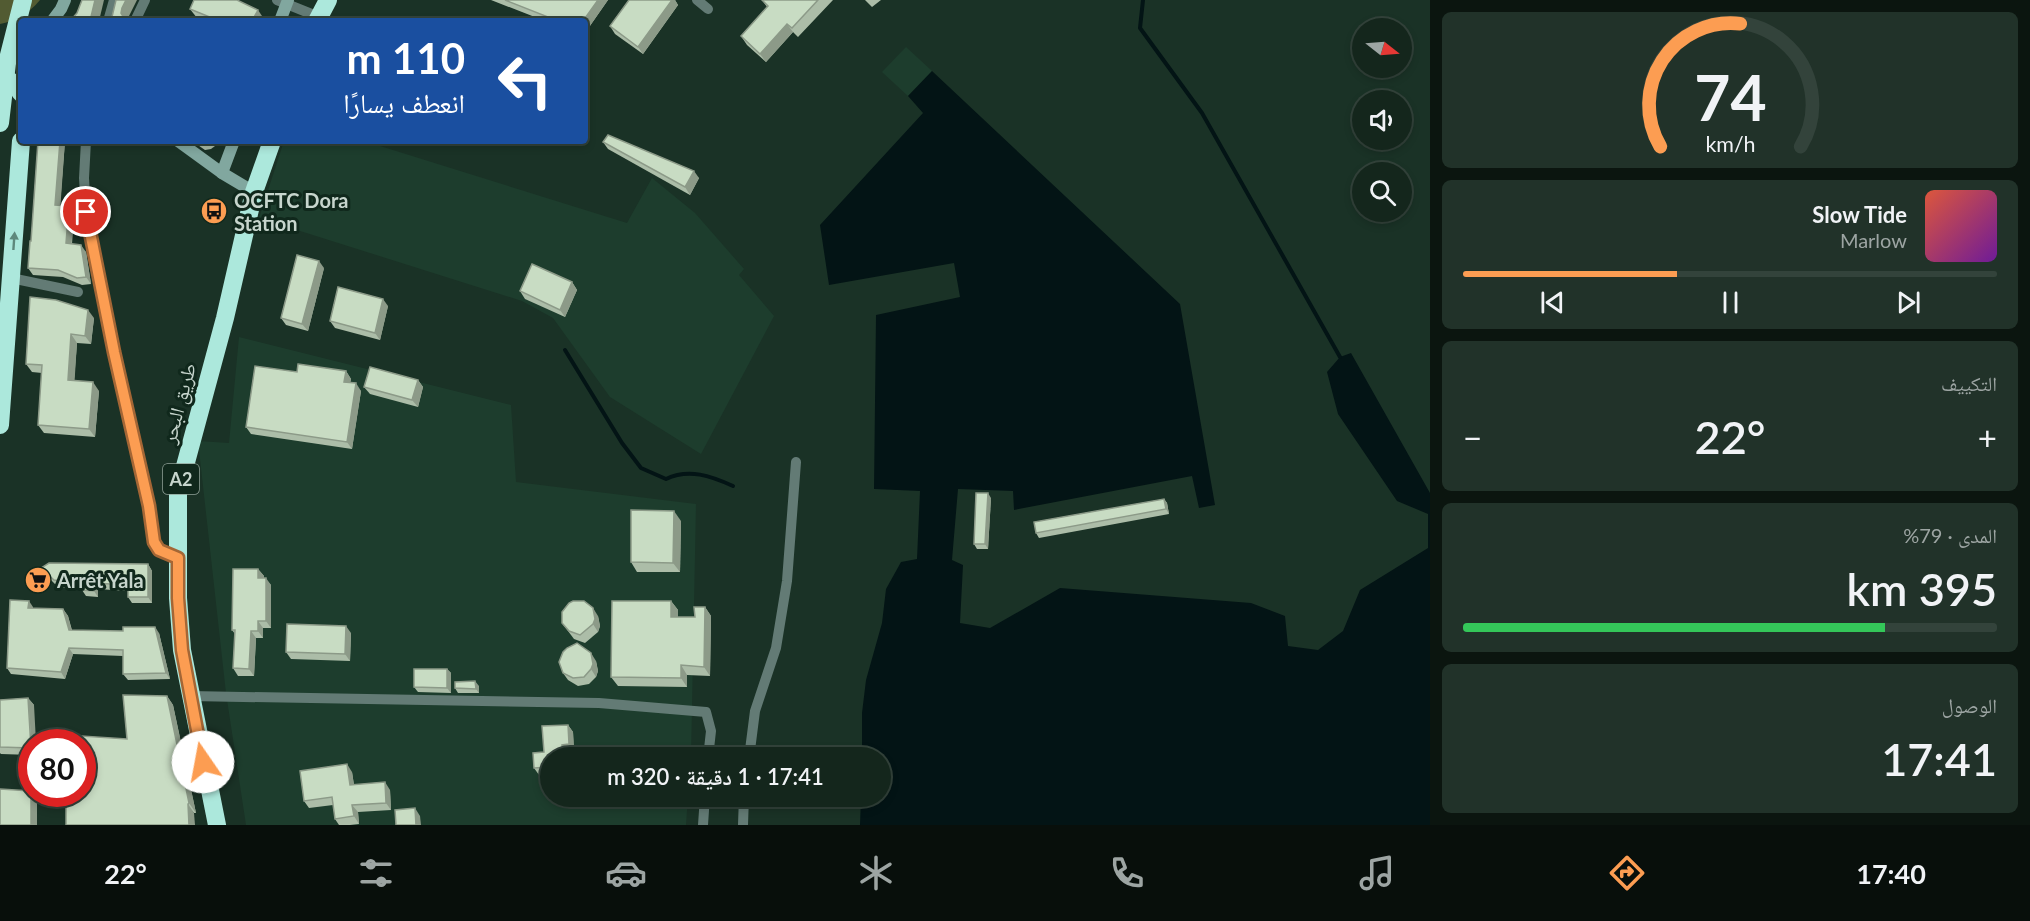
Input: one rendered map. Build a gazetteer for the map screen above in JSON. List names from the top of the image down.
{
  "streets": {
    "highway": ["طريق البحر", "A2"]
  },
  "places": {
    "bus stop": ["OCFTC Dora Station"],
    "supermarket": ["Arrêt Yala"]
  },
  "north": "right",
  "page": {
    "turn": ["110 m", "انعطف يسارًا"],
    "song": ["Slow Tide", "Marlow"],
    "tile": [
      "التكييف",
      ["المدى · 79%", "395 km"],
      ["الوصول", "17:41"]
    ],
    "heat": ["−", "22°", "+"],
    "limit": "80",
    "trip": "17:41 · 1 دقيقة · 320 m",
    "tabs": ["17:40", "22°"],
    "gauge": ["74", "km/h"]
  }
}
